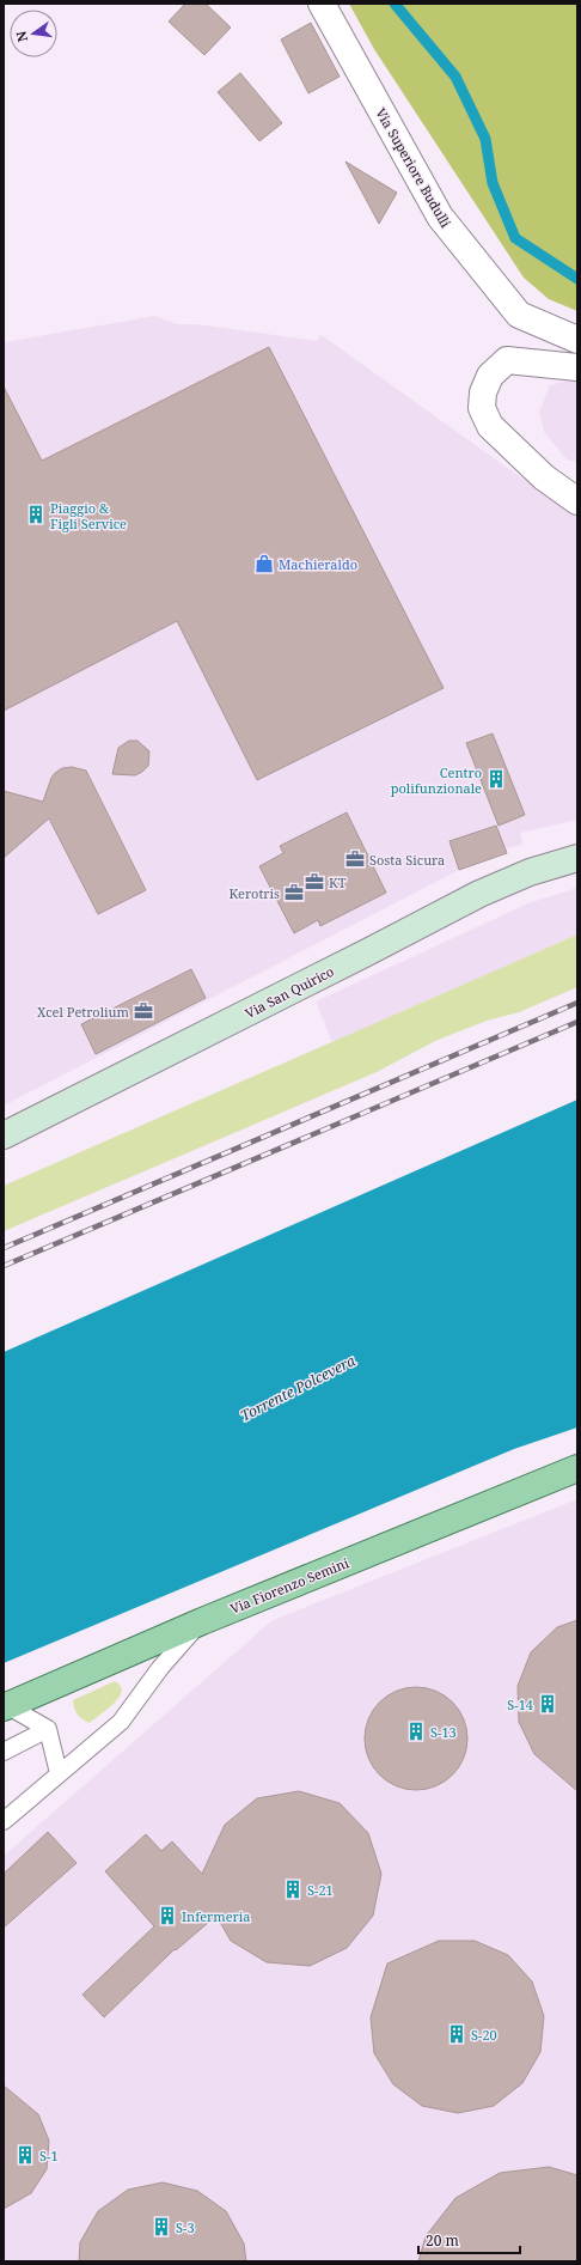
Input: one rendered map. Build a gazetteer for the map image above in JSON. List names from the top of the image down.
{
  "streets": {
    "main road": ["Via San Quirico", "Via Fiorenzo Semini"],
    "street": ["Via Superiore Budulli"]
  },
  "water": ["Torrente Polcevera"],
  "places": {
    "building": [
      "Piaggio & Figli Service",
      "Centro polifunzionale",
      "S-14",
      "S-13",
      "S-21",
      "Infermeria",
      "S-20",
      "S-1",
      "S-3"
    ],
    "shop": ["Machieraldo"],
    "office": [
      "Sosta Sicura",
      "KT",
      "Kerotris",
      "Xcel Petrolium"
    ]
  },
  "scale_bar": "20 m",
  "north": "left"
}
